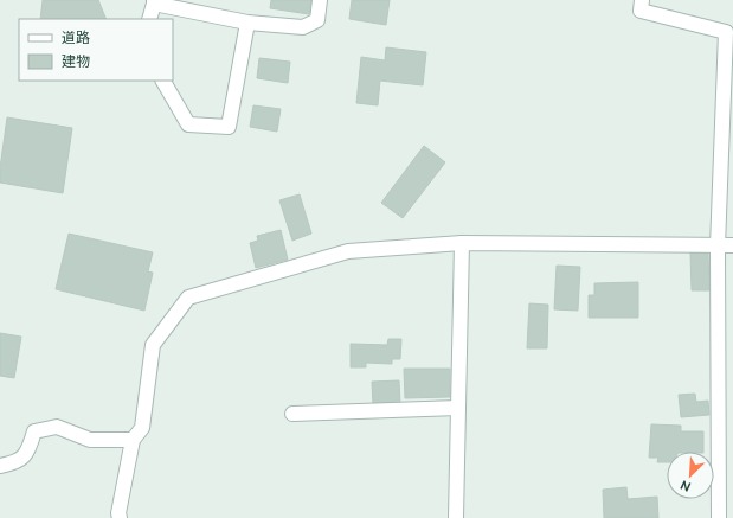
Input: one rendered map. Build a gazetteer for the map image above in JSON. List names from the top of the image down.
{
  "legend": ["道路", "建物"],
  "north": "bottom left"
}
